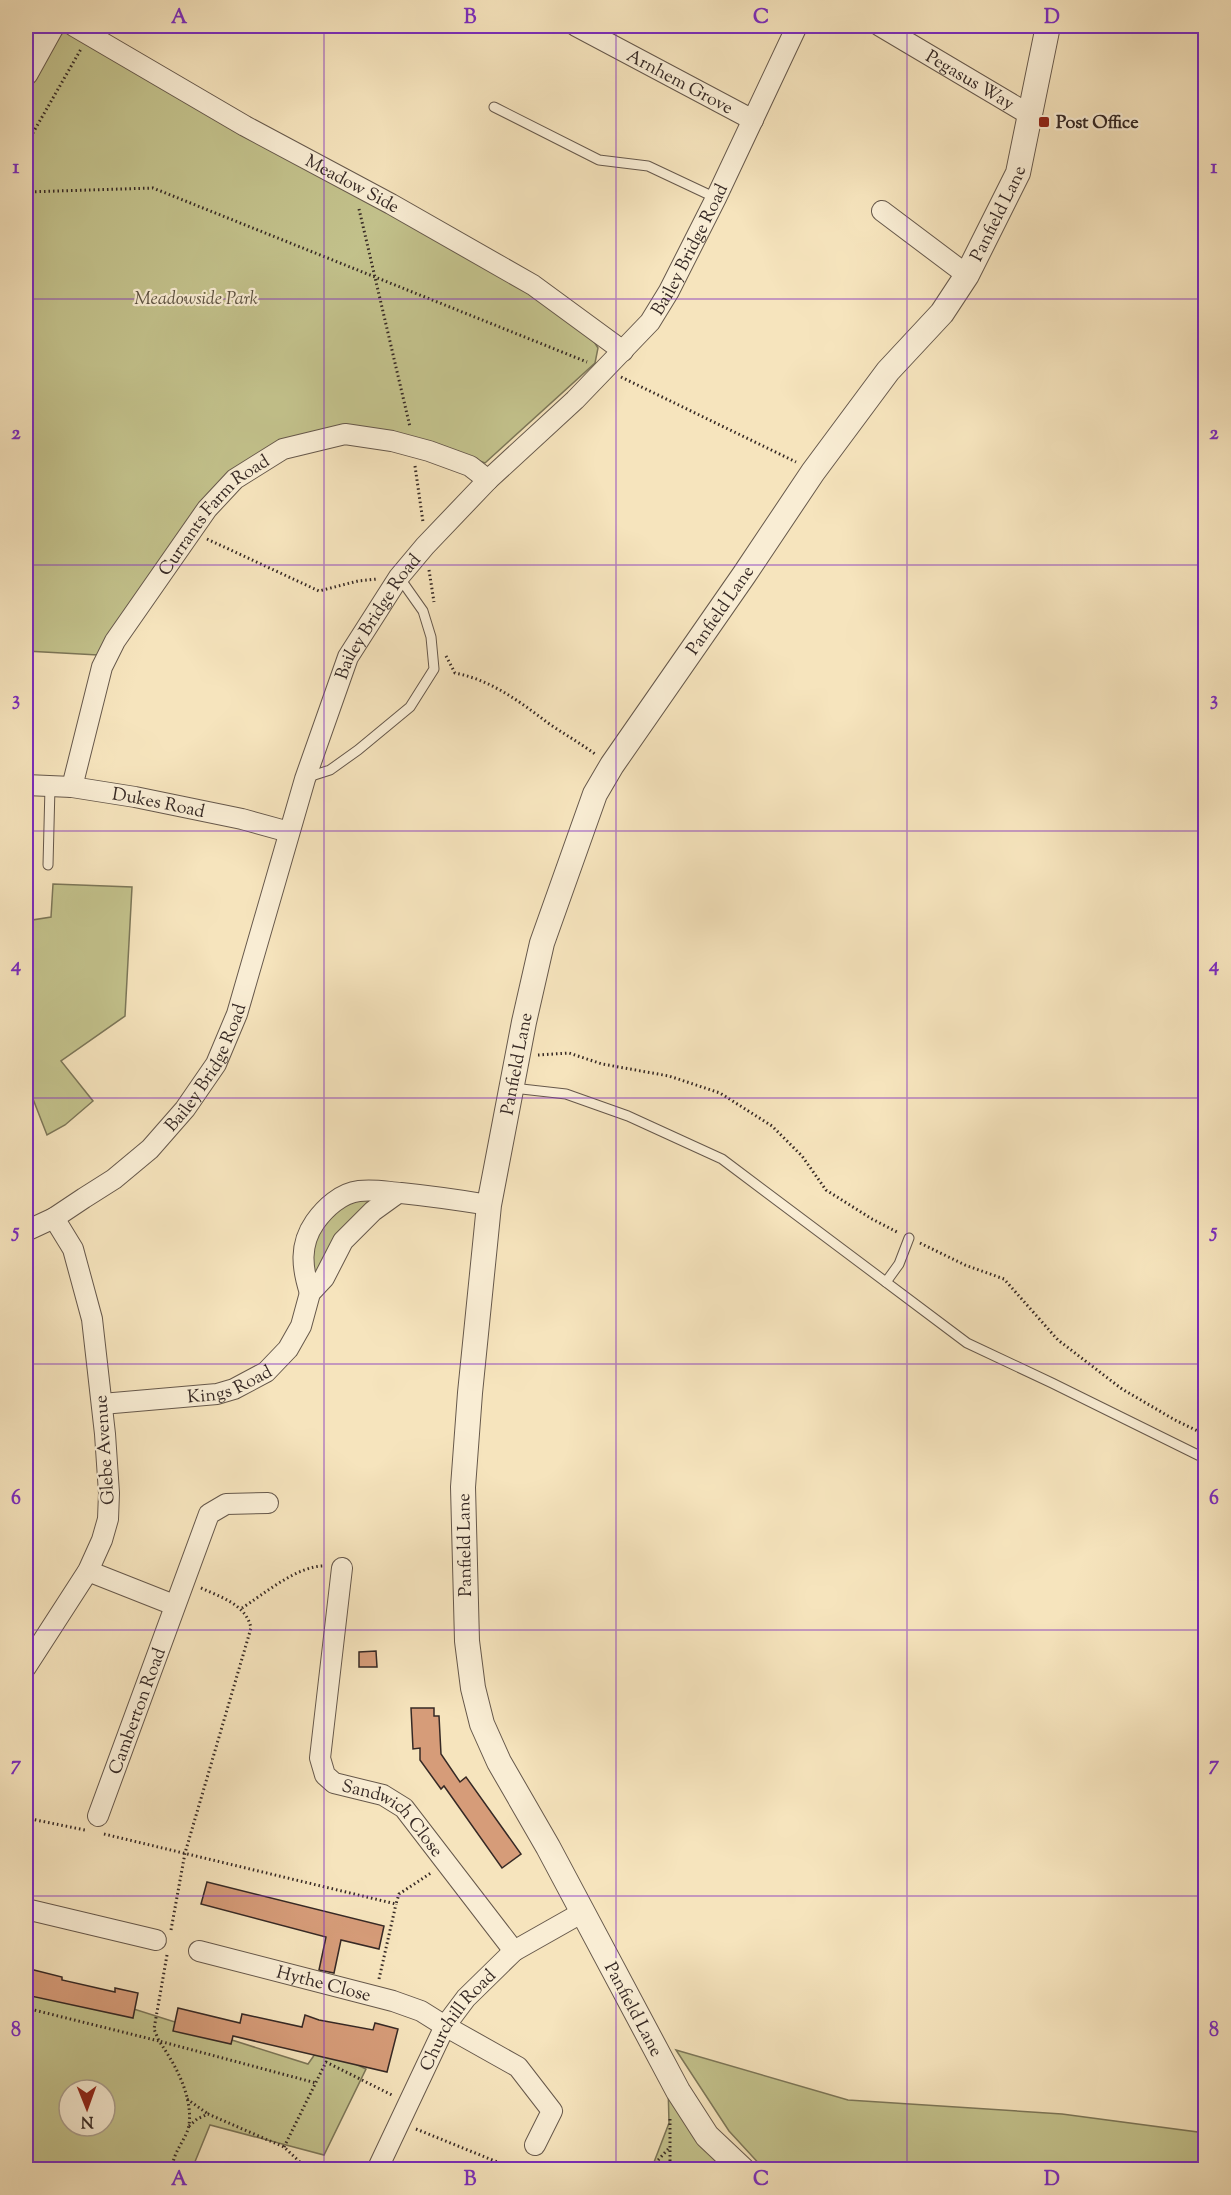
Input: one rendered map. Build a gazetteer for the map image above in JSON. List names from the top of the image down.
{
  "streets": {
    "street": [
      "Pegasus Way",
      "Arnhem Grove",
      "Meadow Side",
      "Panfield Lane",
      "Bailey Bridge Road",
      "Currants Farm Road",
      "Dukes Road",
      "Kings Road",
      "Glebe Avenue",
      "Camberton Road",
      "Sandwich Close",
      "Hythe Close",
      "Churchill Road"
    ]
  },
  "crossings": [
    ["Pegasus Way", "Panfield Lane"],
    ["Arnhem Grove", "Bailey Bridge Road"],
    ["Meadow Side", "Bailey Bridge Road"],
    ["Panfield Lane", "Kings Road"],
    ["Panfield Lane", "Churchill Road"],
    ["Bailey Bridge Road", "Currants Farm Road"],
    ["Bailey Bridge Road", "Dukes Road"],
    ["Bailey Bridge Road", "Glebe Avenue"],
    ["Currants Farm Road", "Dukes Road"],
    ["Kings Road", "Glebe Avenue"],
    ["Sandwich Close", "Churchill Road"],
    ["Hythe Close", "Churchill Road"]
  ],
  "parks": ["Meadowside Park"],
  "places": {
    "transit": ["Post Office"]
  },
  "north": "bottom",
  "grid": {
    "columns": [
      "A",
      "B",
      "C",
      "D"
    ],
    "rows": [
      "1",
      "2",
      "3",
      "4",
      "5",
      "6",
      "7",
      "8"
    ]
  }
}
